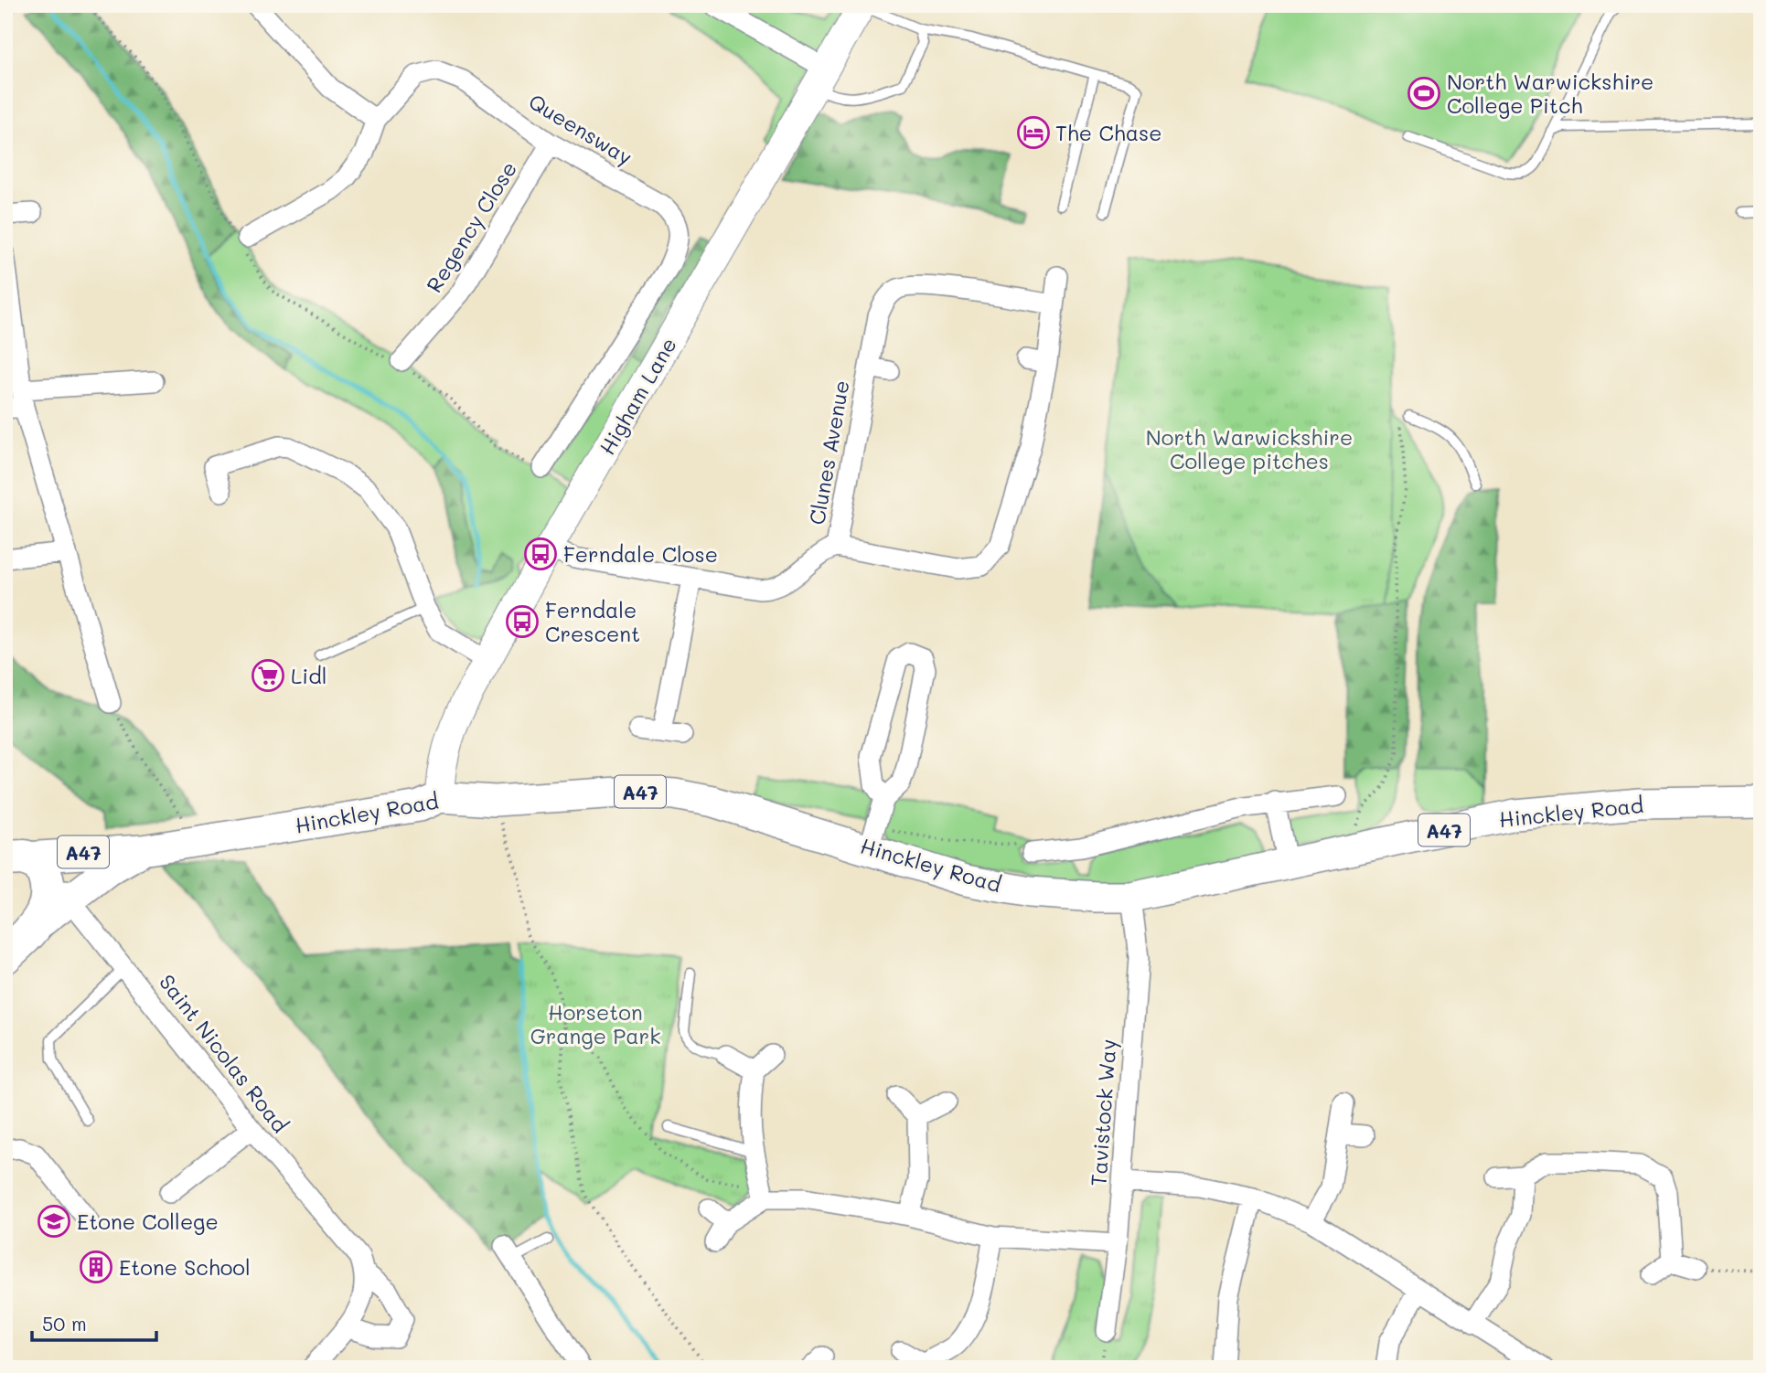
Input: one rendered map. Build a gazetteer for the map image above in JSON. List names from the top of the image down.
{
  "streets": {
    "highway": ["A47"],
    "main road": ["Hinckley Road"],
    "street": [
      "Queensway",
      "Regency Close",
      "Higham Lane",
      "Clunes Avenue",
      "Saint Nicolas Road",
      "Tavistock Way"
    ]
  },
  "crossings": [
    ["Queensway", "Regency Close"],
    ["Higham Lane", "Hinckley Road"],
    ["A47", "Hinckley Road"],
    ["A47", "Saint Nicolas Road"],
    ["Hinckley Road", "Tavistock Way"]
  ],
  "parks": ["North Warwickshire College pitches", "Horseton Grange Park"],
  "places": {
    "sports": ["North Warwickshire College Pitch"],
    "hotel": ["The Chase"],
    "bus stop": ["Ferndale Close", "Ferndale Crescent"],
    "supermarket": ["Lidl"],
    "school or university": ["Etone College"],
    "building": ["Etone School"]
  },
  "scale_bar": "50 m"
}
